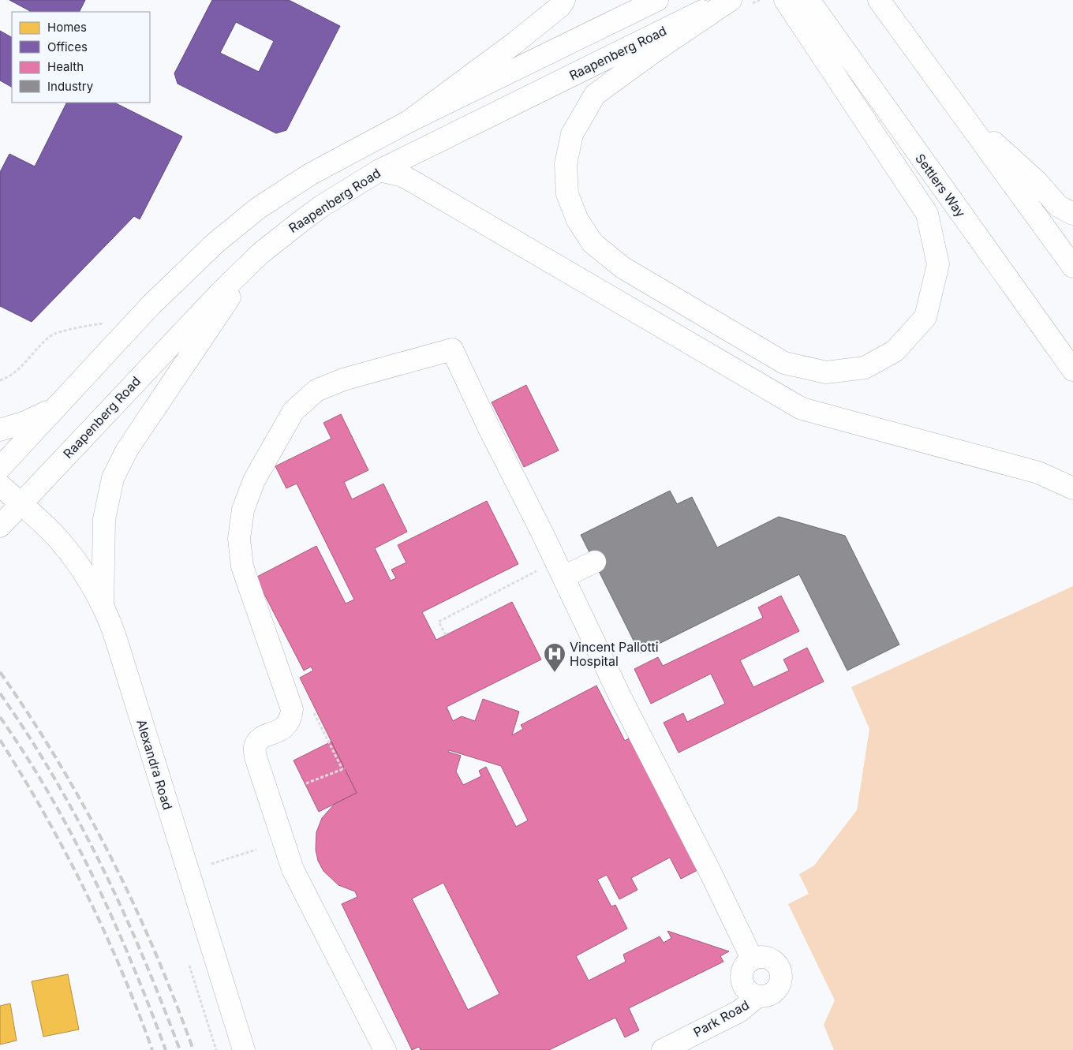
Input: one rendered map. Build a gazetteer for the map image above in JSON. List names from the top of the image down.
{
  "streets": {
    "main road": [
      "Raapenberg Road",
      "Settlers Way",
      "Alexandra Road",
      "Park Road"
    ]
  },
  "crossings": [
    ["Raapenberg Road", "Alexandra Road"]
  ],
  "places": {
    "hospital": ["Vincent Pallotti Hospital"]
  },
  "legend": [
    "Homes",
    "Offices",
    "Health",
    "Industry"
  ]
}
